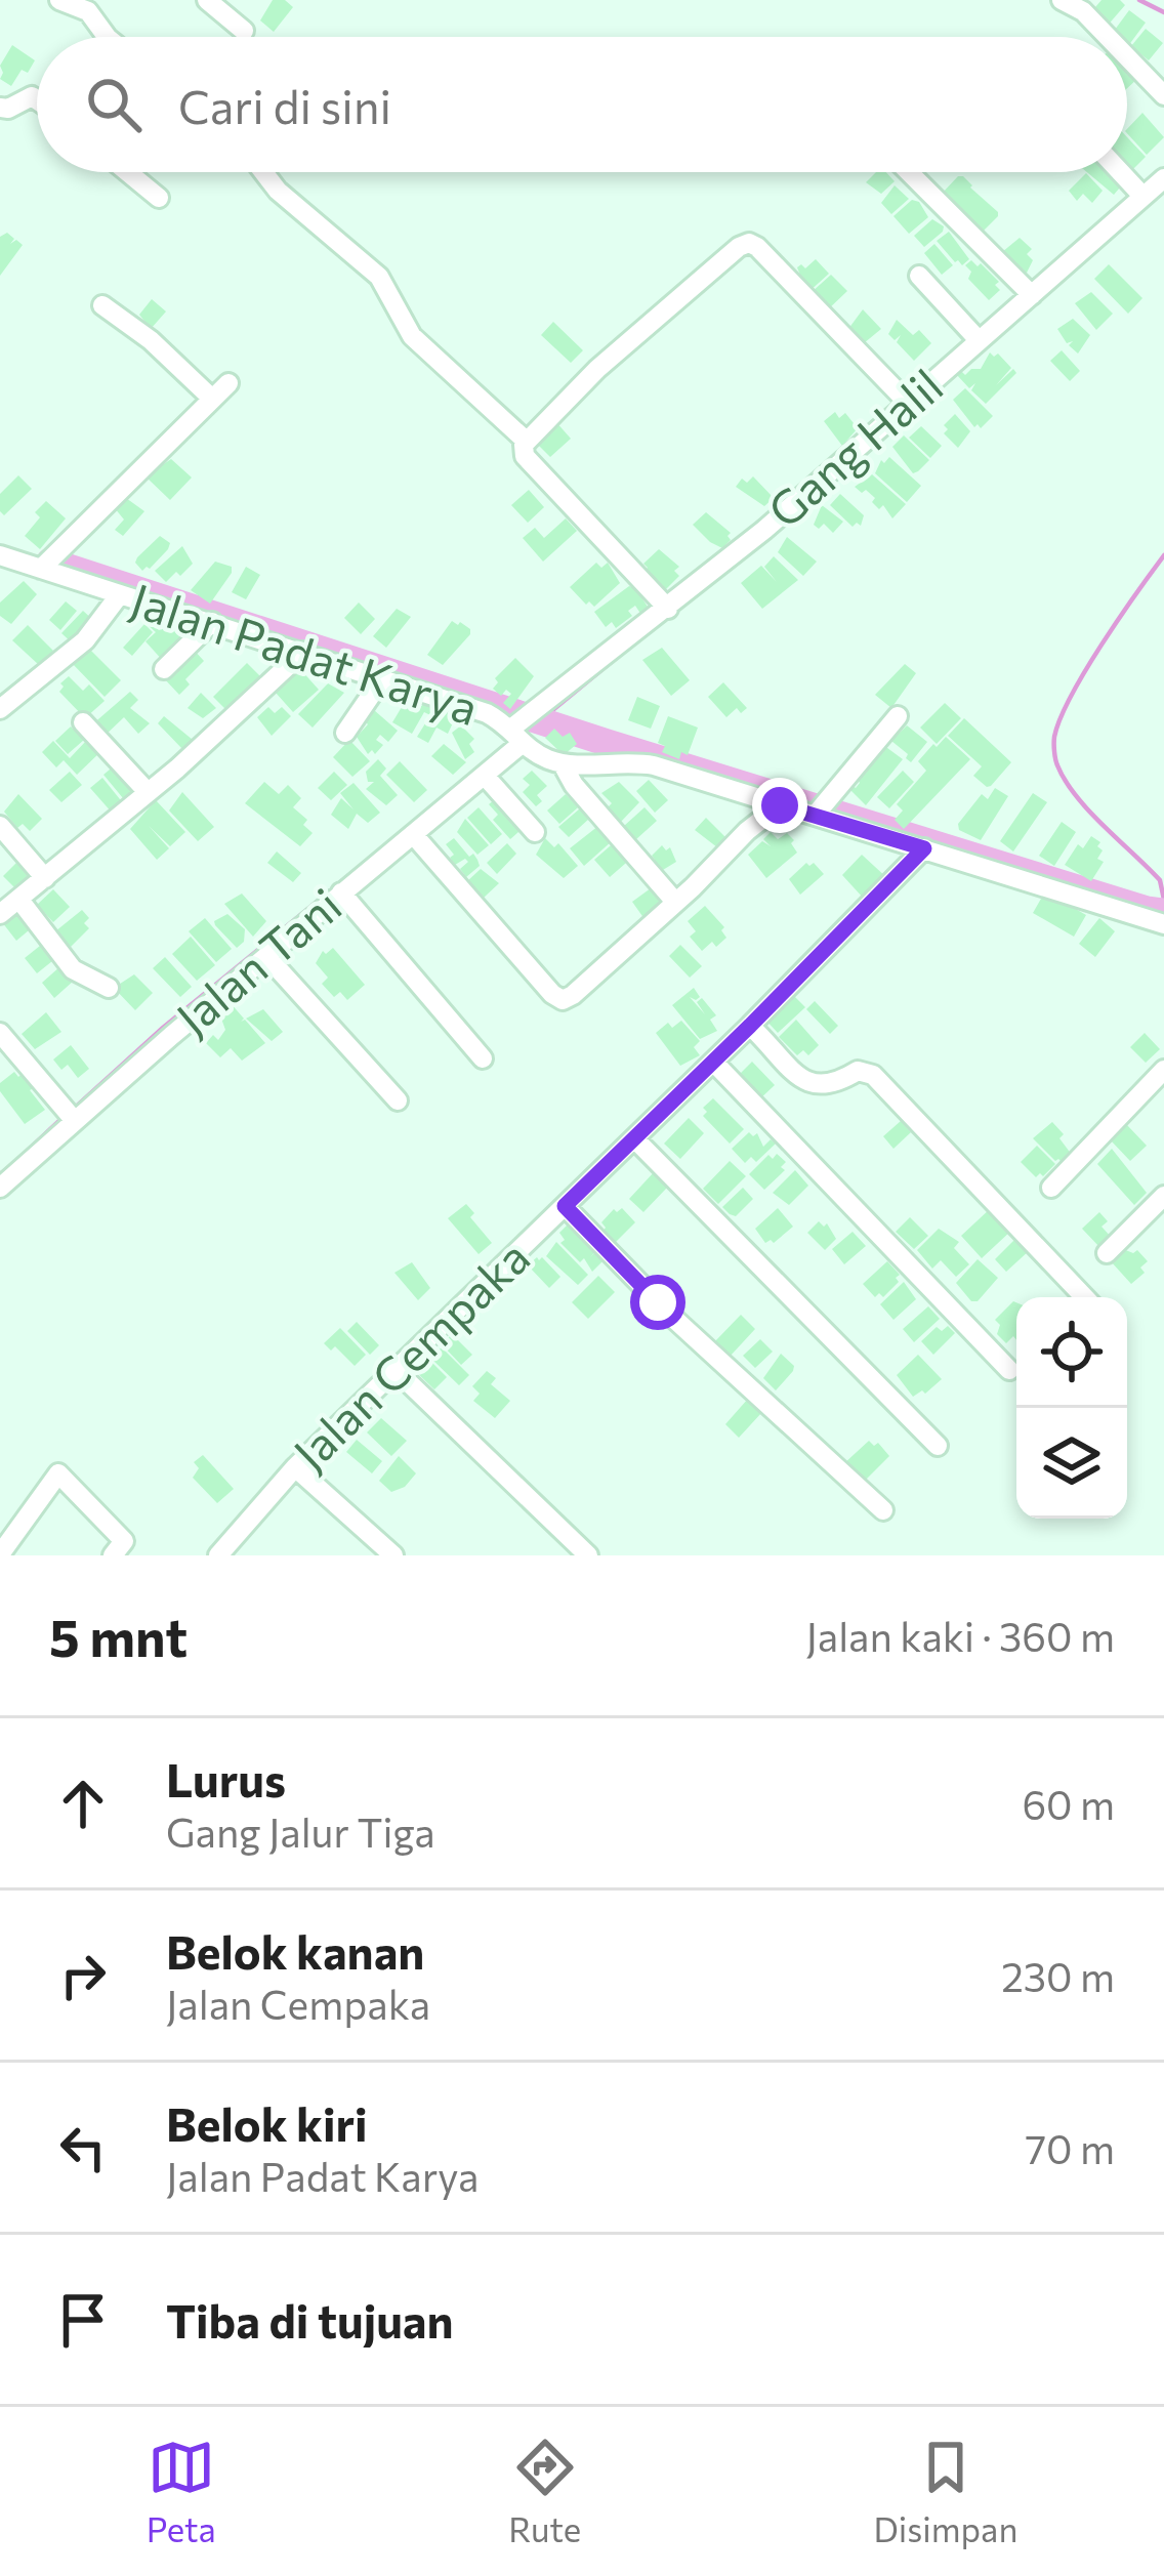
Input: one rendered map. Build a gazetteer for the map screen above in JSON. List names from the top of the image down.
{
  "streets": {
    "street": [
      "Gang Halil",
      "Jalan Padat Karya",
      "Jalan Tani",
      "Jalan Cempaka"
    ]
  },
  "crossings": [
    ["Gang Halil", "Jalan Padat Karya"],
    ["Gang Halil", "Jalan Tani"],
    ["Jalan Padat Karya", "Jalan Tani"],
    ["Jalan Padat Karya", "Jalan Cempaka"]
  ],
  "page": {
    "search": "Cari di sini",
    "heading": ["5 mnt", "Jalan kaki · 360 m"],
    "list": [
      ["Lurus", "Gang Jalur Tiga", "60 m"],
      ["Belok kanan", "Jalan Cempaka", "230 m"],
      ["Belok kiri", "Jalan Padat Karya", "70 m"],
      "Tiba di tujuan"
    ],
    "nav": ["Peta", "Rute", "Disimpan"]
  }
}
